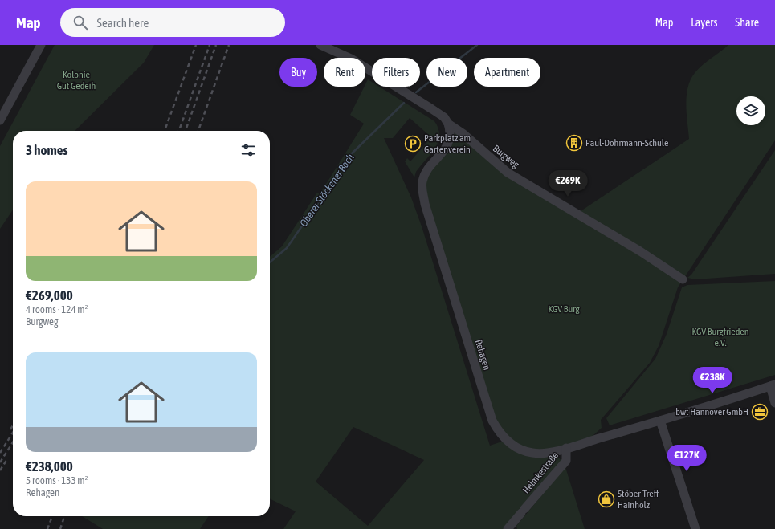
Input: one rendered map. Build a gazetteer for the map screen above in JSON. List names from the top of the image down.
{
  "streets": {
    "street": ["Burgweg", "Rehagen", "Helmkestraße"]
  },
  "crossings": [
    ["Burgweg", "Rehagen"],
    ["Rehagen", "Helmkestraße"]
  ],
  "water": ["Oberer Stöckener Bach"],
  "parks": ["Kolonie Gut Gedeih", "KGV Burg", "KGV Burgfrieden e.V."],
  "places": {
    "building": ["Paul-Dohrmann-Schule"],
    "parking": ["Parkplatz am Gartenverein"],
    "office": ["bwt Hannover GmbH"],
    "shop": ["Stöber-Treff Hainholz"]
  },
  "page": {
    "header": "Map",
    "search": "Search here",
    "nav": ["Map", "Layers", "Share"],
    "chip": [
      "Buy",
      "Rent",
      "Filters",
      "New",
      "Apartment"
    ],
    "heading": "3 homes",
    "list": [
      {
        "name": "€269,000",
        "note": "4 rooms · 124 m² · Burgweg"
      },
      {
        "name": "€238,000",
        "note": "5 rooms · 133 m² · Rehagen"
      }
    ],
    "price": ["€269K", "€238K", "€127K"]
  }
}
